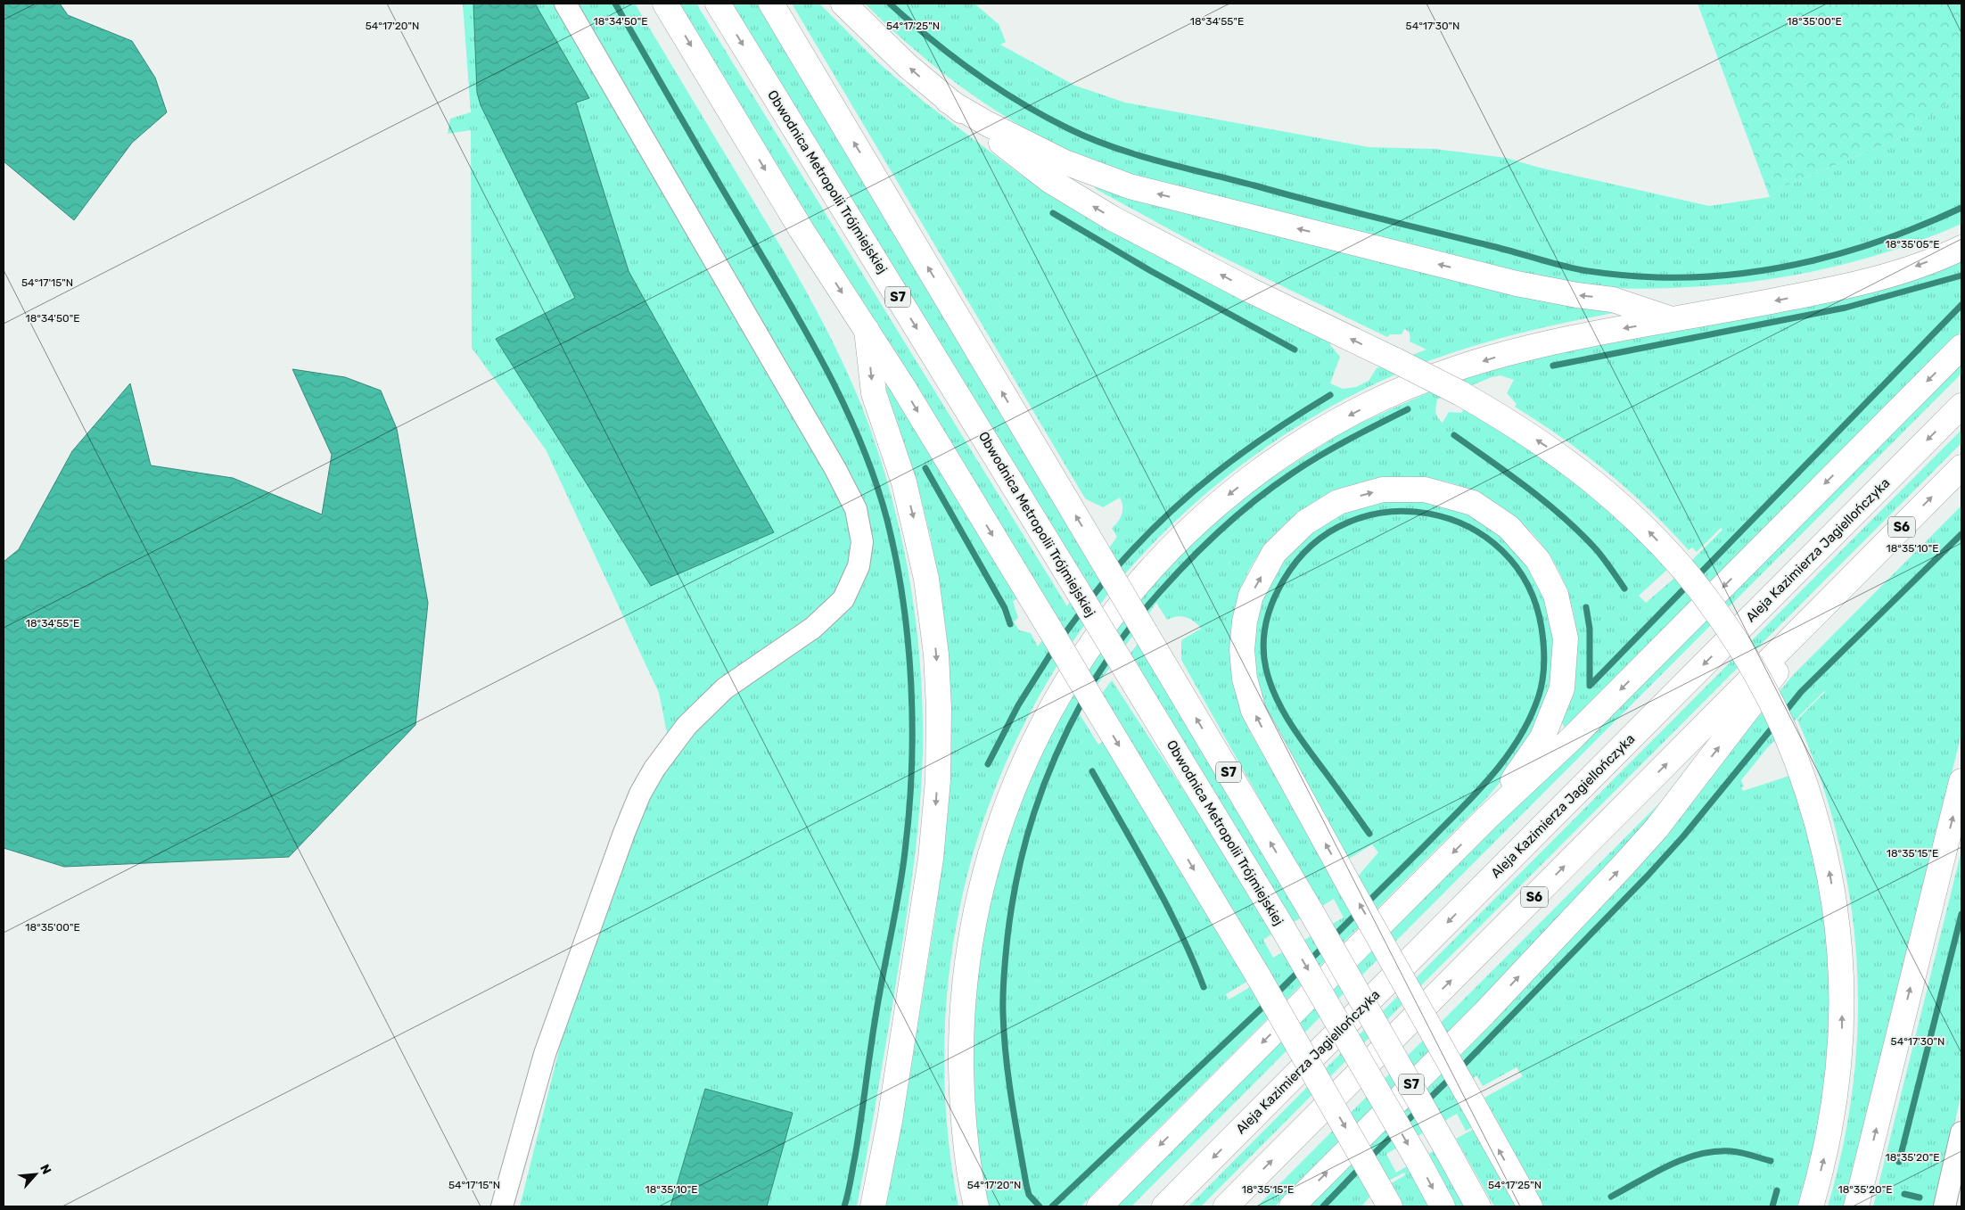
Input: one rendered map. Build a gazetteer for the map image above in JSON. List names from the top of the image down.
{
  "streets": {
    "highway": [
      "Obwodnica Metropolii Trójmiejskiej",
      "S7",
      "S6",
      "Aleja Kazimierza Jagiellończyka"
    ]
  },
  "north": "top right",
  "coordinates": [
    "18°34'50\"E",
    "18°34'55\"E",
    "18°35'00\"E",
    "54°17'20\"N",
    "54°17'25\"N",
    "54°17'30\"N",
    "18°35'05\"E",
    "54°17'15\"N",
    "18°35'10\"E",
    "18°35'15\"E",
    "18°35'20\"E"
  ]
}
